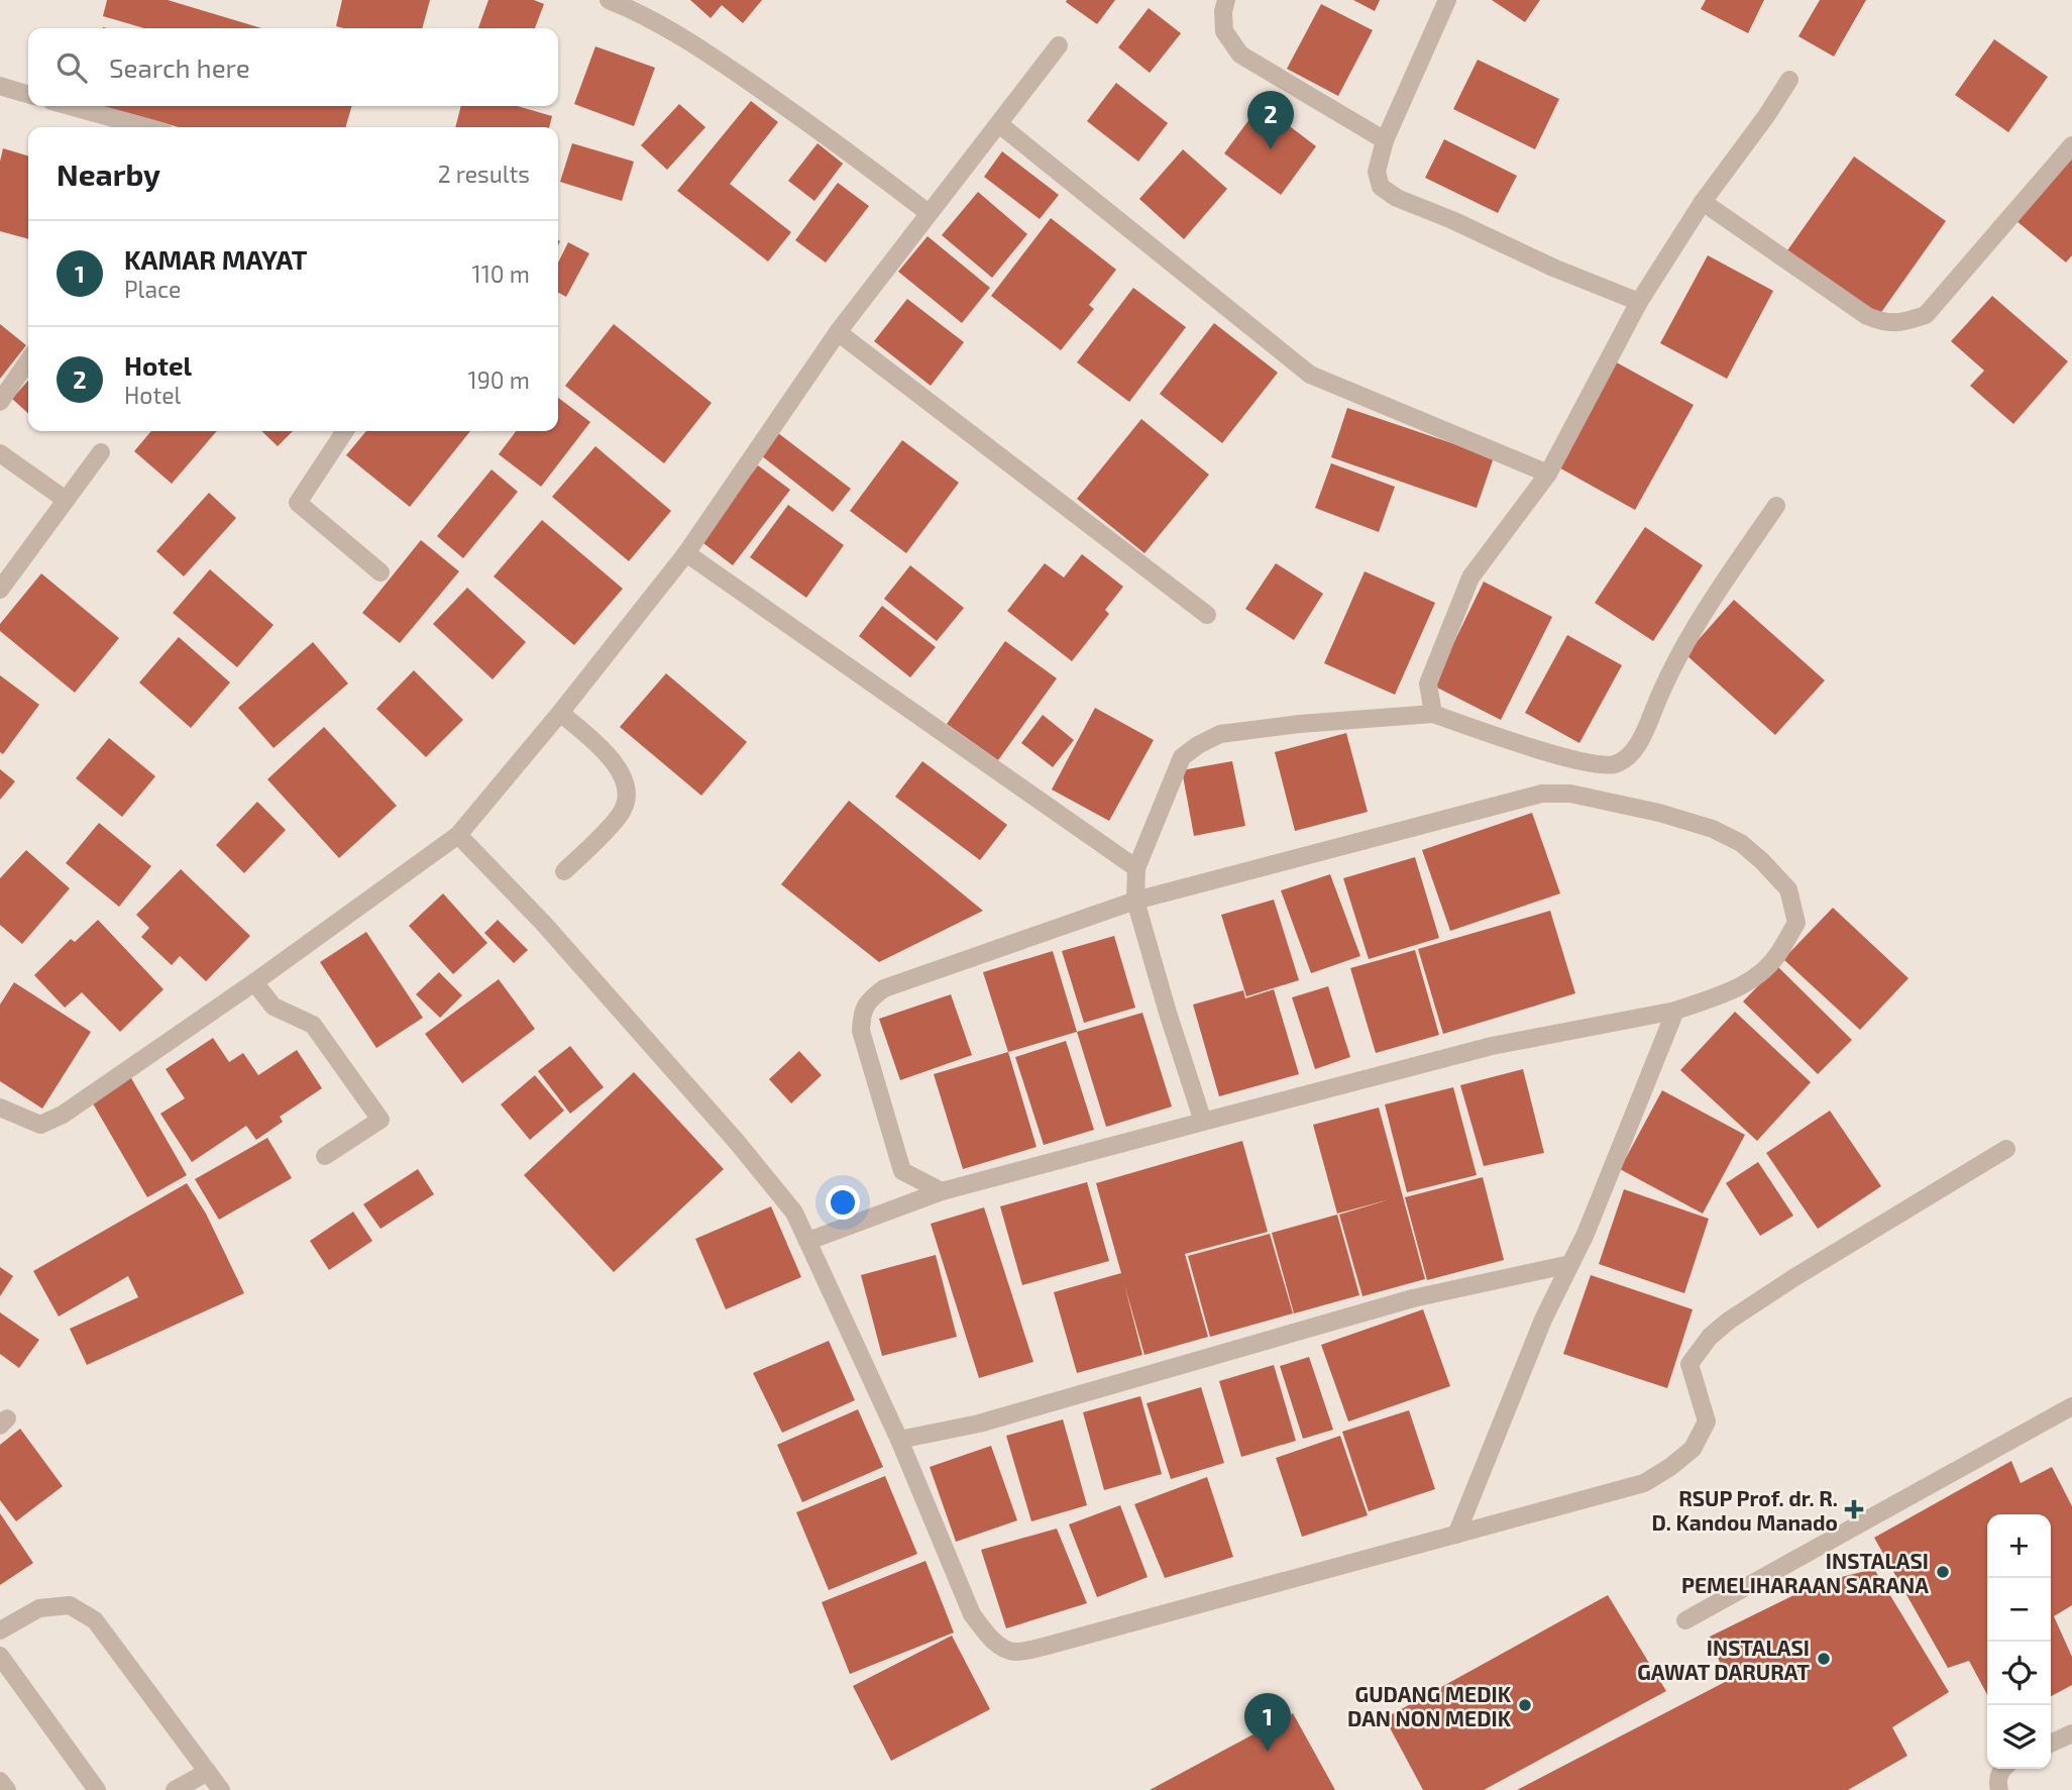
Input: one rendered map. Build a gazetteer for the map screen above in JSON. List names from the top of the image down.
{
  "places": {
    "health": ["RSUP Prof. dr. R. D. Kandou Manado"],
    "other": ["INSTALASI PEMELIHARAAN SARANA", "INSTALASI GAWAT DARURAT", "GUDANG MEDIK DAN NON MEDIK"]
  },
  "page": {
    "search": "Search here",
    "pins": ["2", "1"],
    "heading": ["Nearby", "2 results"],
    "list": [
      {
        "mark": "1",
        "name": "KAMAR MAYAT",
        "note": "Place",
        "value": "110 m"
      },
      {
        "mark": "2",
        "name": "Hotel",
        "note": "Hotel",
        "value": "190 m"
      }
    ],
    "map_buttons": ["+", "−"]
  }
}
